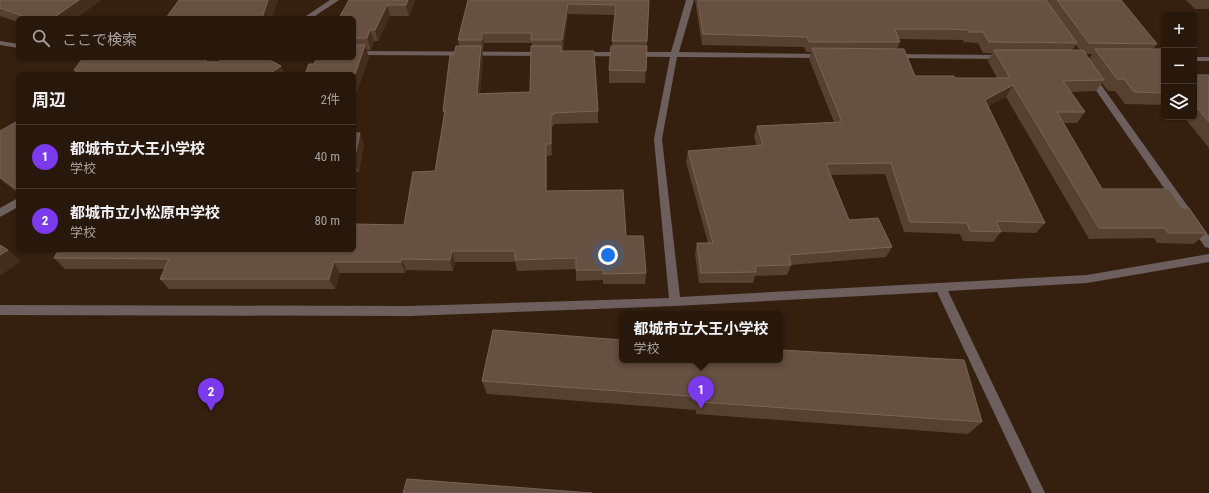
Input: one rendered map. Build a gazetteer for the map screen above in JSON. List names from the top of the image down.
{
  "page": {
    "map_buttons": ["+", "−"],
    "search": "ここで検索",
    "heading": ["周辺", "2件"],
    "list": [
      {
        "mark": "1",
        "name": "都城市立大王小学校",
        "note": "学校",
        "value": "40 m"
      },
      {
        "mark": "2",
        "name": "都城市立小松原中学校",
        "note": "学校",
        "value": "80 m"
      }
    ],
    "popup": ["都城市立大王小学校", "学校"],
    "pins": ["1", "2"]
  }
}
